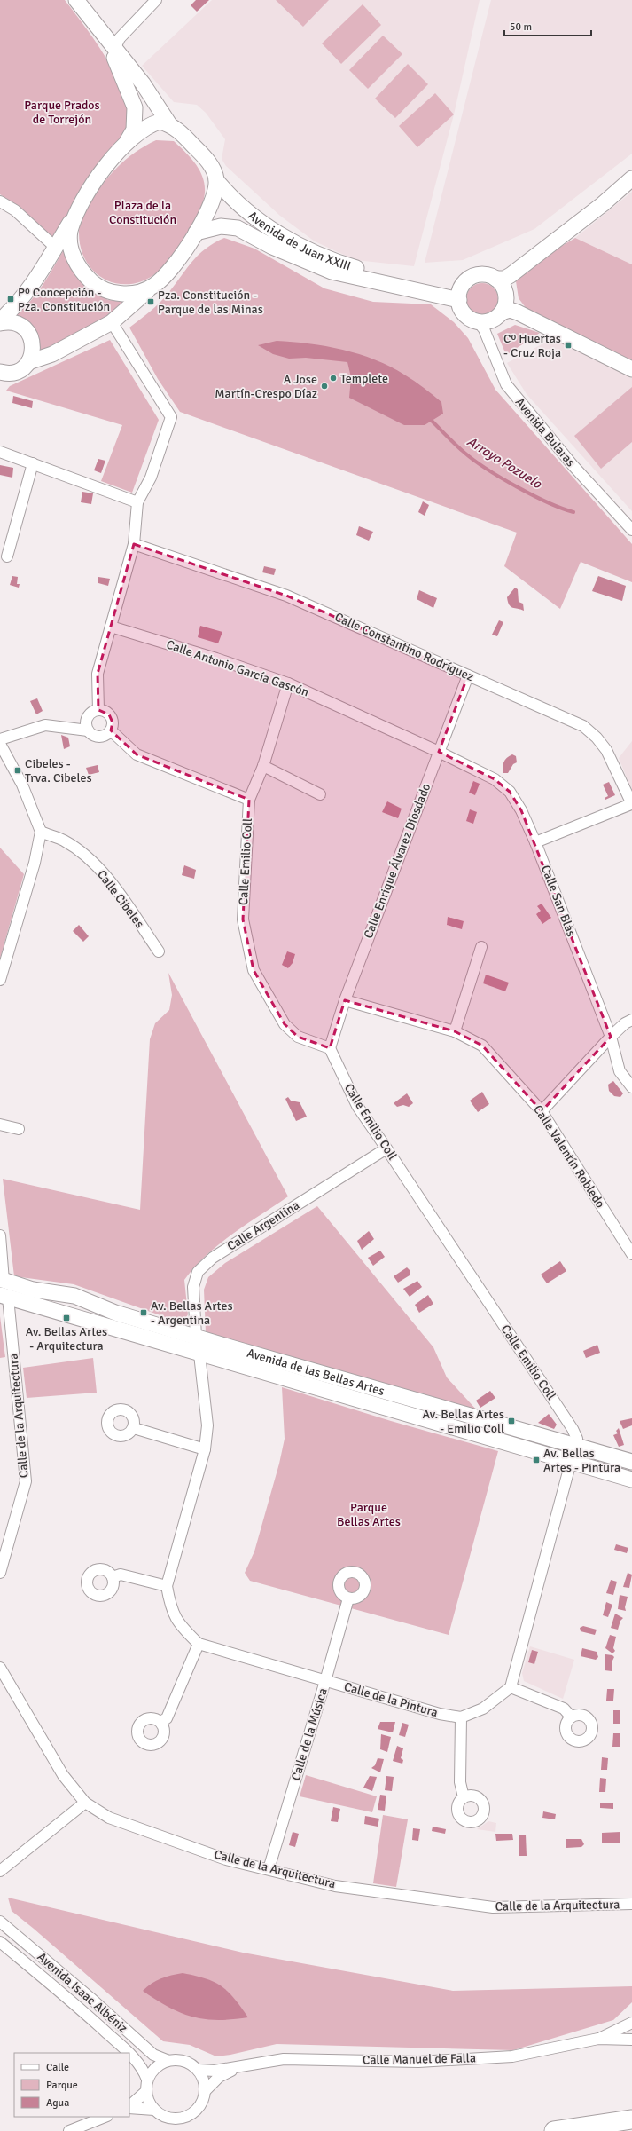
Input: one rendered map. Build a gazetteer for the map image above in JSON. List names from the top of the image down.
{
  "streets": {
    "main road": ["Avenida de Juan XXIII", "Avenida de las Bellas Artes"],
    "street": [
      "Avenida Bularas",
      "Calle Constantino Rodríguez",
      "Calle Antonio García Gascón",
      "Calle Enrique Álvarez Diosdado",
      "Calle Emilio Coll",
      "Calle Cibeles",
      "Calle San Blás",
      "Calle Valentín Robledo",
      "Calle Argentina",
      "Calle de la Arquitectura",
      "Calle de la Pintura",
      "Calle de la Música",
      "Avenida Isaac Albéniz",
      "Calle Manuel de Falla"
    ]
  },
  "crossings": [
    ["Avenida de Juan XXIII", "Avenida Bularas"],
    ["Calle Constantino Rodríguez", "Calle Enrique Álvarez Diosdado"],
    ["Calle Antonio García Gascón", "Calle Enrique Álvarez Diosdado"],
    ["Calle Antonio García Gascón", "Calle Emilio Coll"],
    ["Calle Antonio García Gascón", "Calle San Blás"],
    ["Calle Enrique Álvarez Diosdado", "Calle Emilio Coll"],
    ["Calle Enrique Álvarez Diosdado", "Calle San Blás"],
    ["Calle Enrique Álvarez Diosdado", "Calle Valentín Robledo"],
    ["Calle Emilio Coll", "Calle Argentina"],
    ["Calle Emilio Coll", "Avenida de las Bellas Artes"],
    ["Calle Argentina", "Avenida de las Bellas Artes"],
    ["Calle Argentina", "Calle de la Pintura"],
    ["Avenida de las Bellas Artes", "Calle de la Arquitectura"],
    ["Avenida de las Bellas Artes", "Calle de la Pintura"],
    ["Calle de la Arquitectura", "Calle de la Música"],
    ["Calle de la Pintura", "Calle de la Música"],
    ["Avenida Isaac Albéniz", "Calle Manuel de Falla"]
  ],
  "water": ["Arroyo Pozuelo"],
  "parks": ["Parque Prados de Torrejón", "Plaza de la Constitución", "Parque Bellas Artes"],
  "places": {
    "transit": [
      "Pº Concepción - Pza. Constitución",
      "Pza. Constitución - Parque de las Minas",
      "Cº Huertas - Cruz Roja",
      "Cibeles - Trva. Cibeles",
      "Av. Bellas Artes - Argentina",
      "Av. Bellas Artes - Arquitectura",
      "Av. Bellas Artes - Emilio Coll",
      "Av. Bellas Artes - Pintura"
    ],
    "other": ["Templete", "A Jose Martín-Crespo Díaz"]
  },
  "legend": ["Calle", "Parque", "Agua"],
  "scale_bar": "50 m"
}
